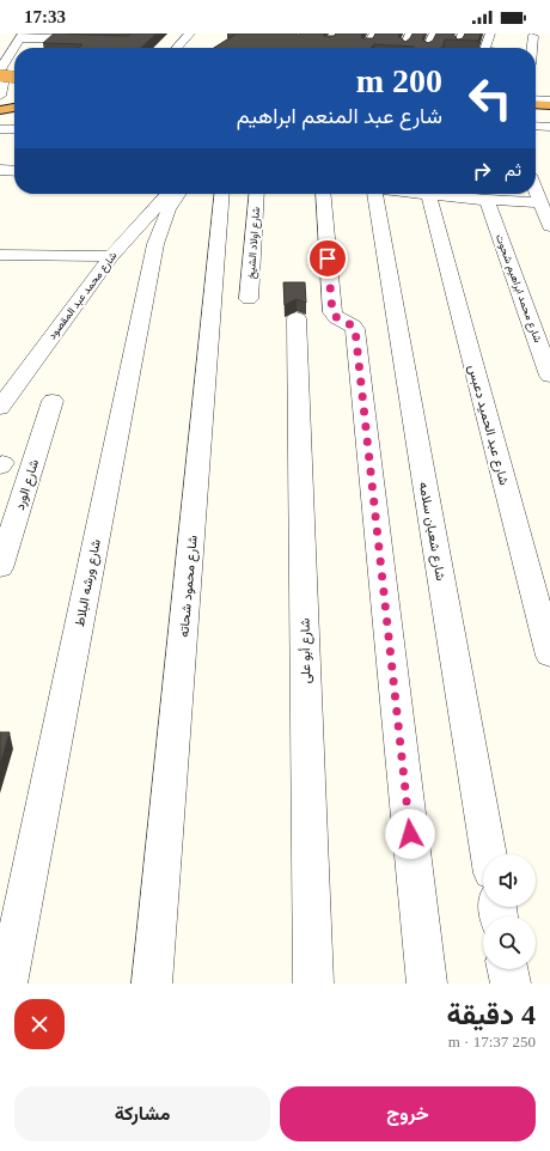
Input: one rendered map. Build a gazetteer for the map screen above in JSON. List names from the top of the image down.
{
  "streets": {
    "street": [
      "شارع اولاد الشيخ",
      "شارع محمد ابراهيم شحوت",
      "شارع محمد عبد المقصود",
      "شارع عبد الحميد دعبس",
      "شارع الورد",
      "شارع شعبان سلامه",
      "شارع ورشه البلاط",
      "شارع محمود شحاته",
      "شارع أبو على"
    ]
  },
  "page": {
    "status": "17:33",
    "turn": ["200 m", "شارع عبد المنعم ابراهيم"],
    "then": "ثم",
    "heading": ["4 دقيقة", "250 m · 17:37"],
    "buttons": ["خروج", "مشاركة"]
  }
}
